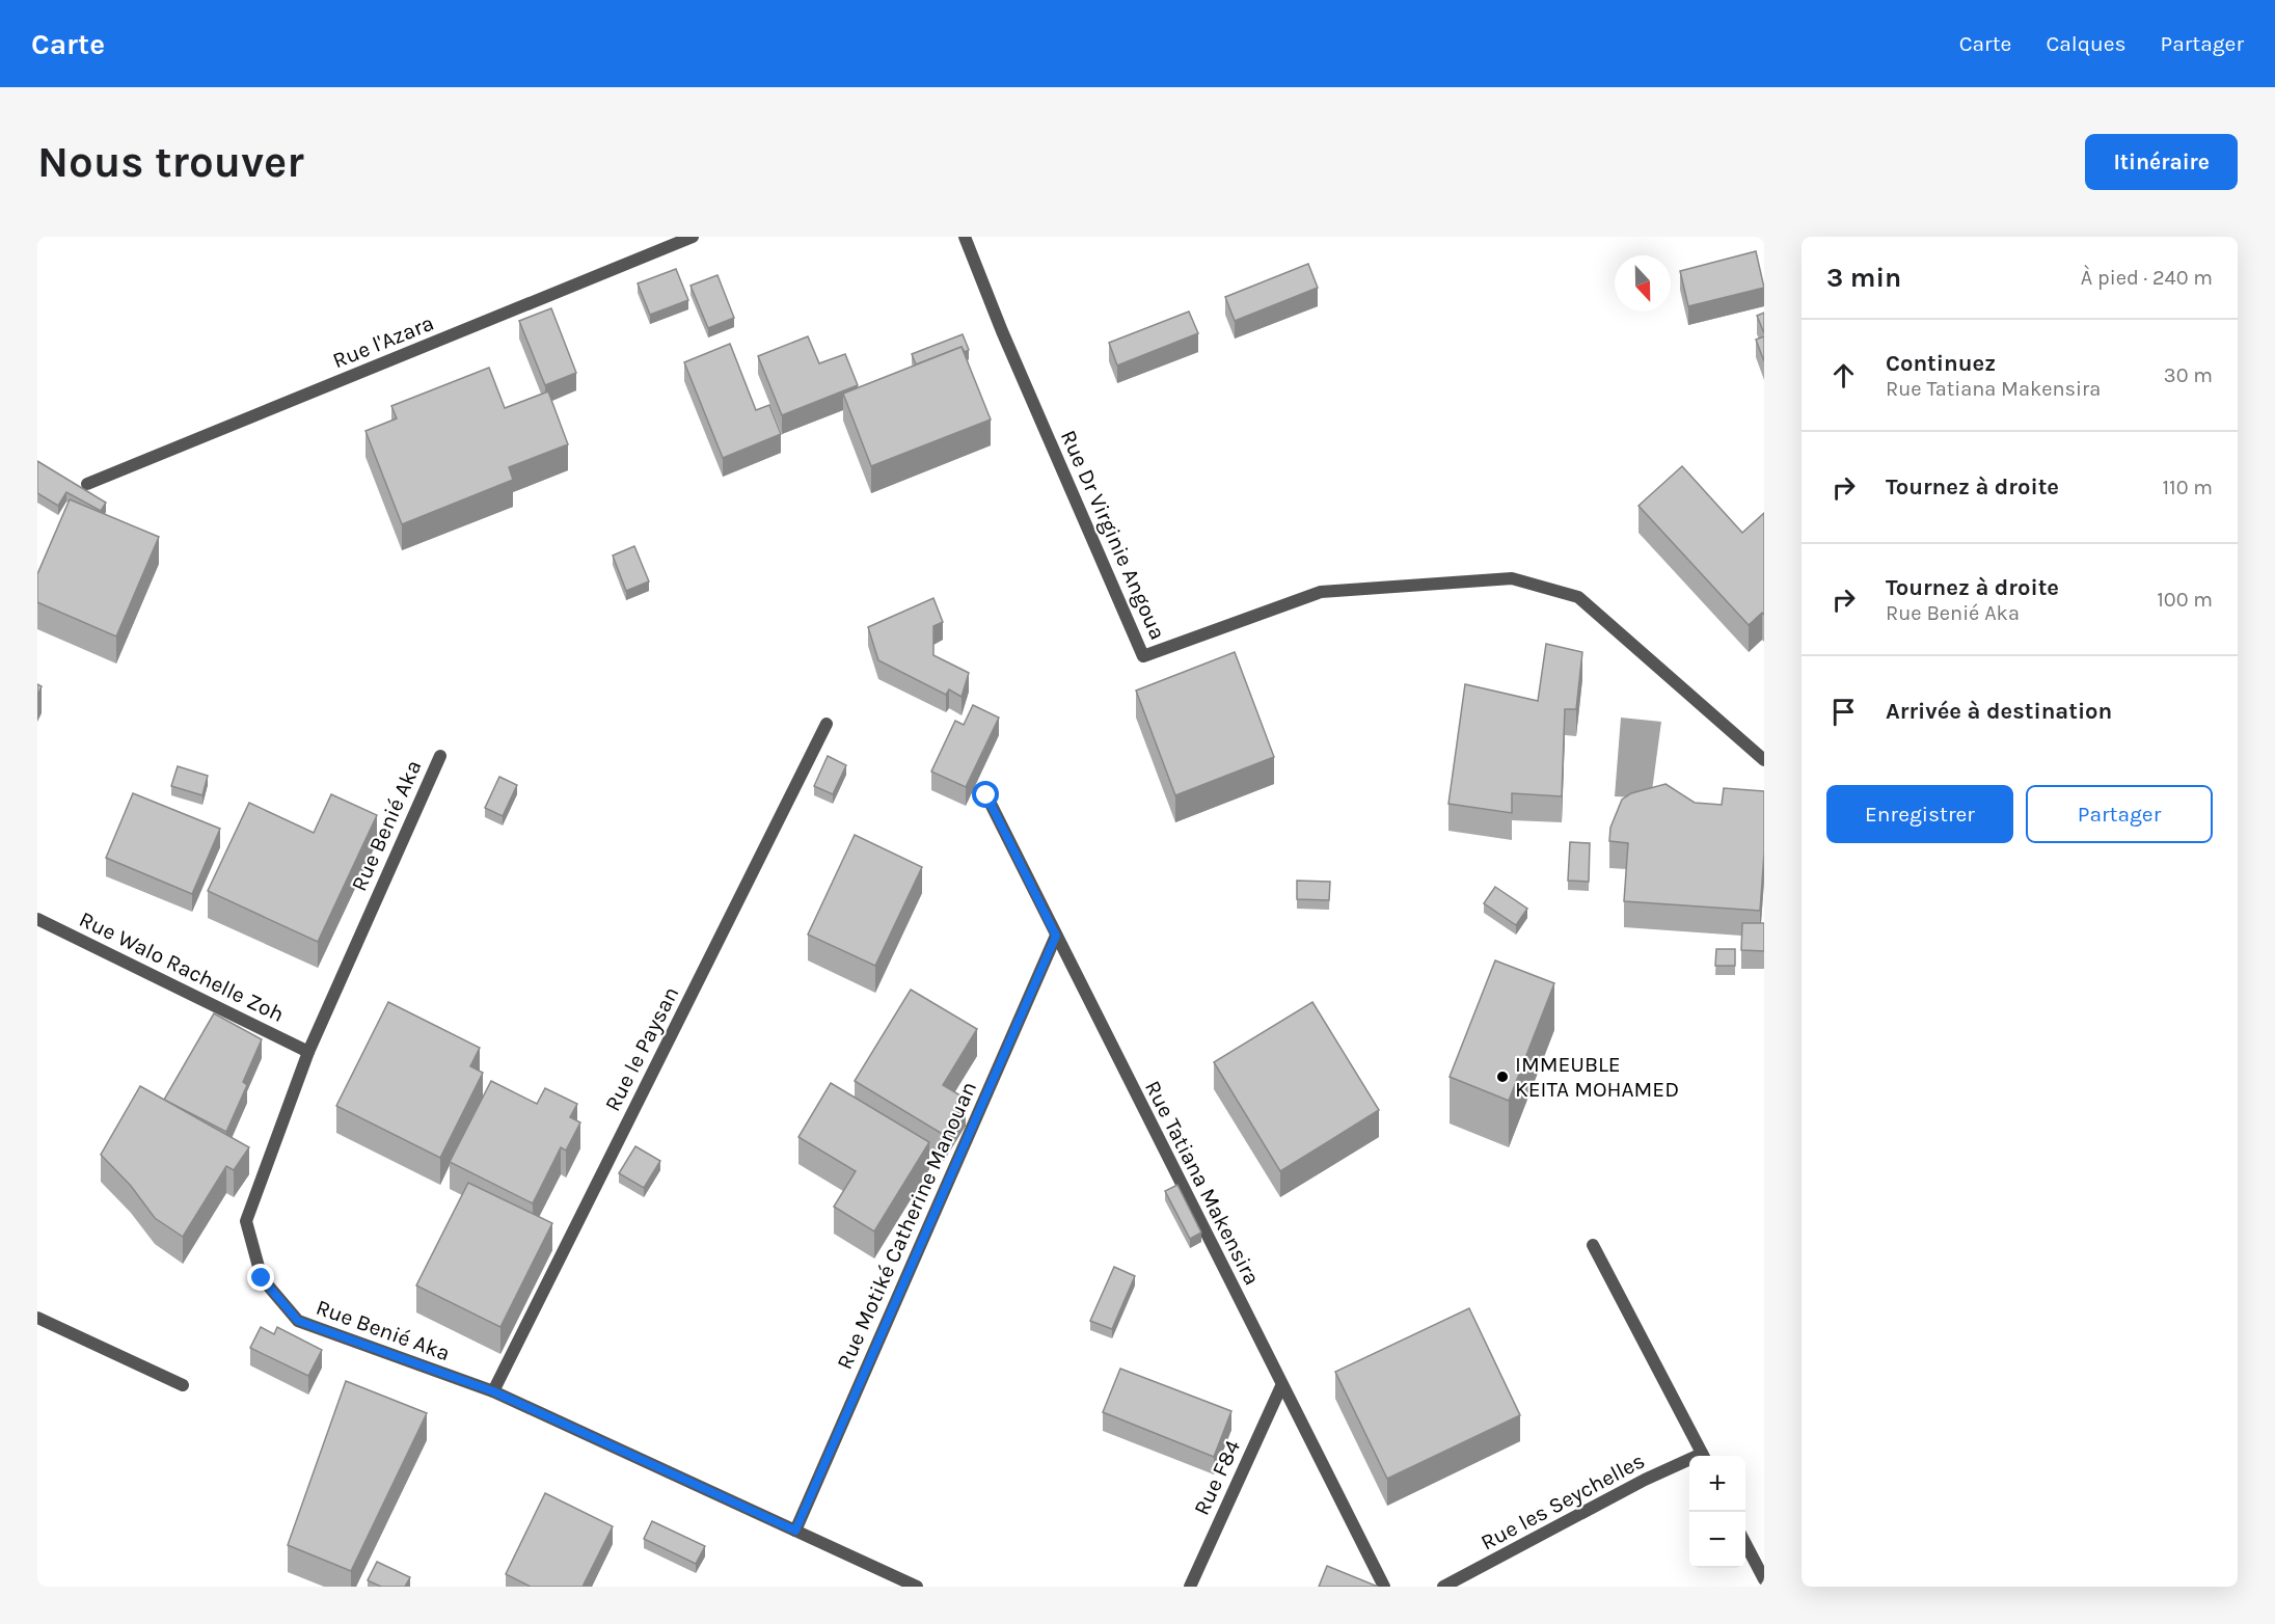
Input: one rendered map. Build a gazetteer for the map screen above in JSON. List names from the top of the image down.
{
  "streets": {
    "street": [
      "Rue l'Azara",
      "Rue Dr Virginie Angoua",
      "Rue Benié Aka",
      "Rue Walo Rachelle Zoh",
      "Rue le Paysan",
      "Rue Tatiana Makensira",
      "Rue Motiké Catherine Manouan",
      "Rue F84",
      "Rue les Seychelles"
    ]
  },
  "crossings": [
    ["Rue Benié Aka", "Rue Walo Rachelle Zoh"],
    ["Rue Benié Aka", "Rue le Paysan"],
    ["Rue Benié Aka", "Rue Motiké Catherine Manouan"],
    ["Rue Tatiana Makensira", "Rue Motiké Catherine Manouan"],
    ["Rue Tatiana Makensira", "Rue F84"]
  ],
  "places": ["IMMEUBLE KEITA MOHAMED"],
  "north": "bottom",
  "page": {
    "header": "Carte",
    "nav": ["Carte", "Calques", "Partager"],
    "buttons": [
      "Itinéraire",
      ["Enregistrer", "Partager"]
    ],
    "title": "Nous trouver",
    "heading": ["3 min", "À pied · 240 m"],
    "list": [
      ["Continuez", "Rue Tatiana Makensira", "30 m"],
      ["Tournez à droite", "110 m"],
      ["Tournez à droite", "Rue Benié Aka", "100 m"],
      "Arrivée à destination"
    ],
    "map_buttons": ["+", "−"]
  }
}
